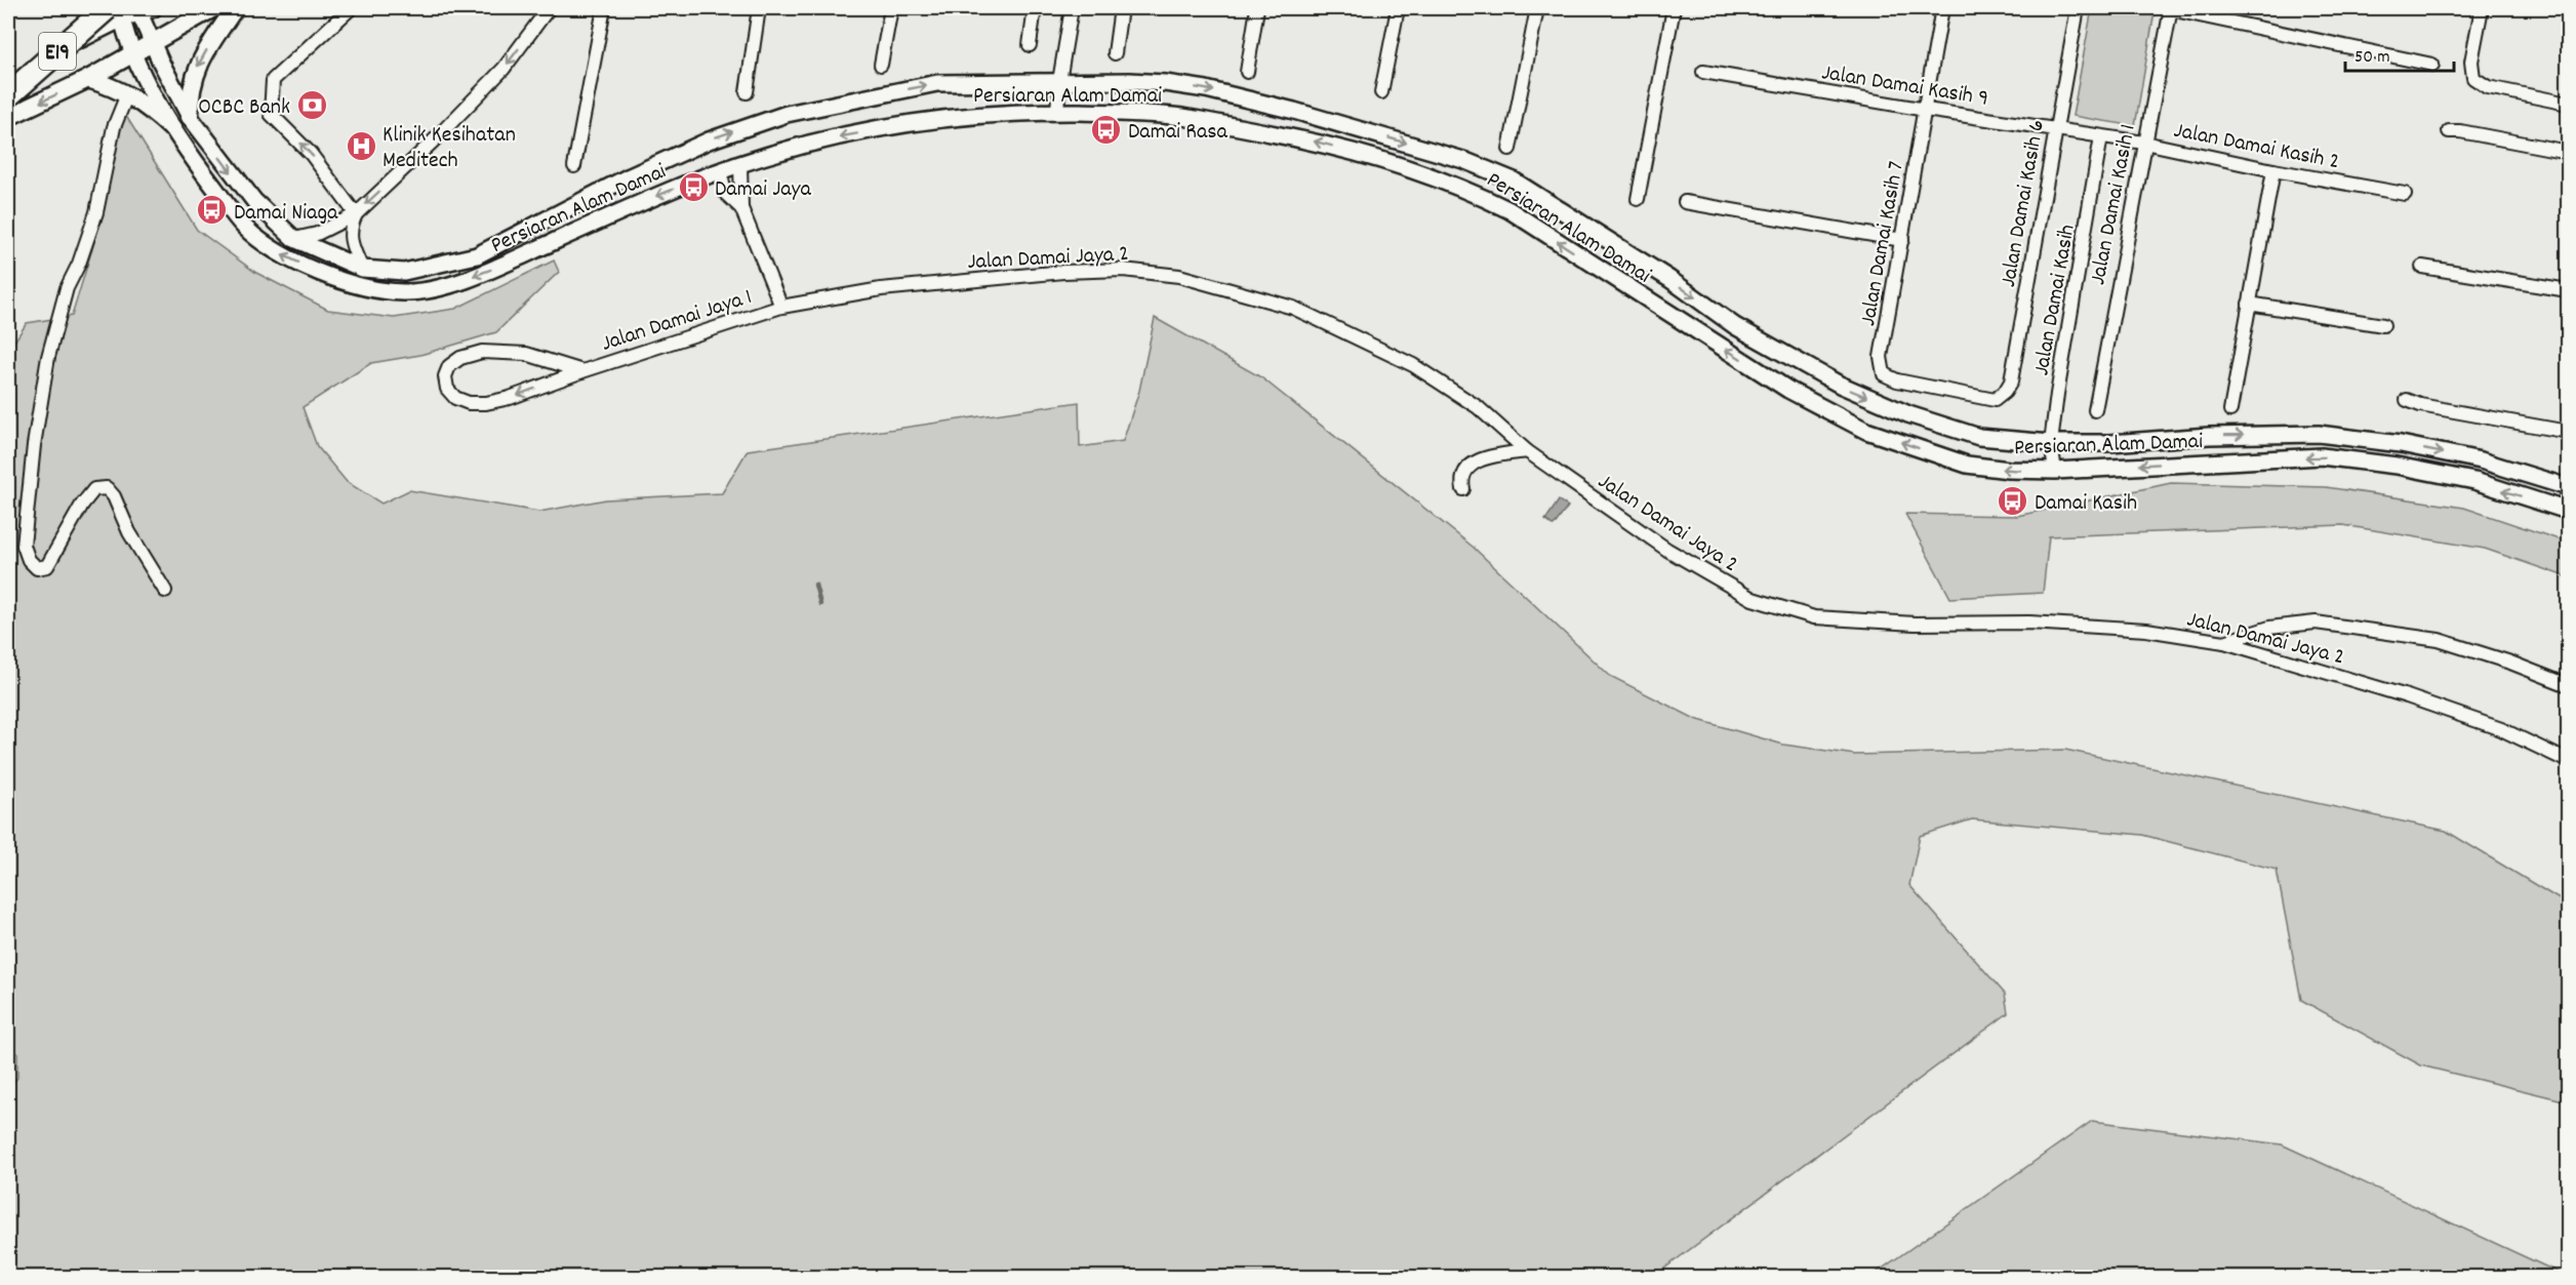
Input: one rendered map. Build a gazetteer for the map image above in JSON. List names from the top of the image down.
{
  "streets": {
    "highway": ["E19"],
    "street": [
      "Jalan Damai Kasih 9",
      "Persiaran Alam Damai",
      "Jalan Damai Kasih 2",
      "Jalan Damai Kasih 6",
      "Jalan Damai Kasih 1",
      "Jalan Damai Kasih 7",
      "Jalan Damai Jaya 2",
      "Jalan Damai Kasih",
      "Jalan Damai Jaya 1"
    ]
  },
  "crossings": [
    ["E19", "Persiaran Alam Damai"],
    ["Jalan Damai Kasih 9", "Jalan Damai Kasih 2"],
    ["Jalan Damai Kasih 9", "Jalan Damai Kasih 6"],
    ["Jalan Damai Kasih 9", "Jalan Damai Kasih 7"],
    ["Jalan Damai Kasih 9", "Jalan Damai Kasih"],
    ["Persiaran Alam Damai", "Jalan Damai Kasih"],
    ["Jalan Damai Kasih 2", "Jalan Damai Kasih 1"],
    ["Jalan Damai Kasih 2", "Jalan Damai Kasih"],
    ["Jalan Damai Kasih 6", "Jalan Damai Kasih 7"],
    ["Jalan Damai Jaya 2", "Jalan Damai Jaya 1"]
  ],
  "places": {
    "bank": ["OCBC Bank"],
    "bus stop": [
      "Damai Rasa",
      "Damai Jaya",
      "Damai Niaga",
      "Damai Kasih"
    ],
    "hospital": ["Klinik Kesihatan Meditech"]
  },
  "scale_bar": "50 m"
}
